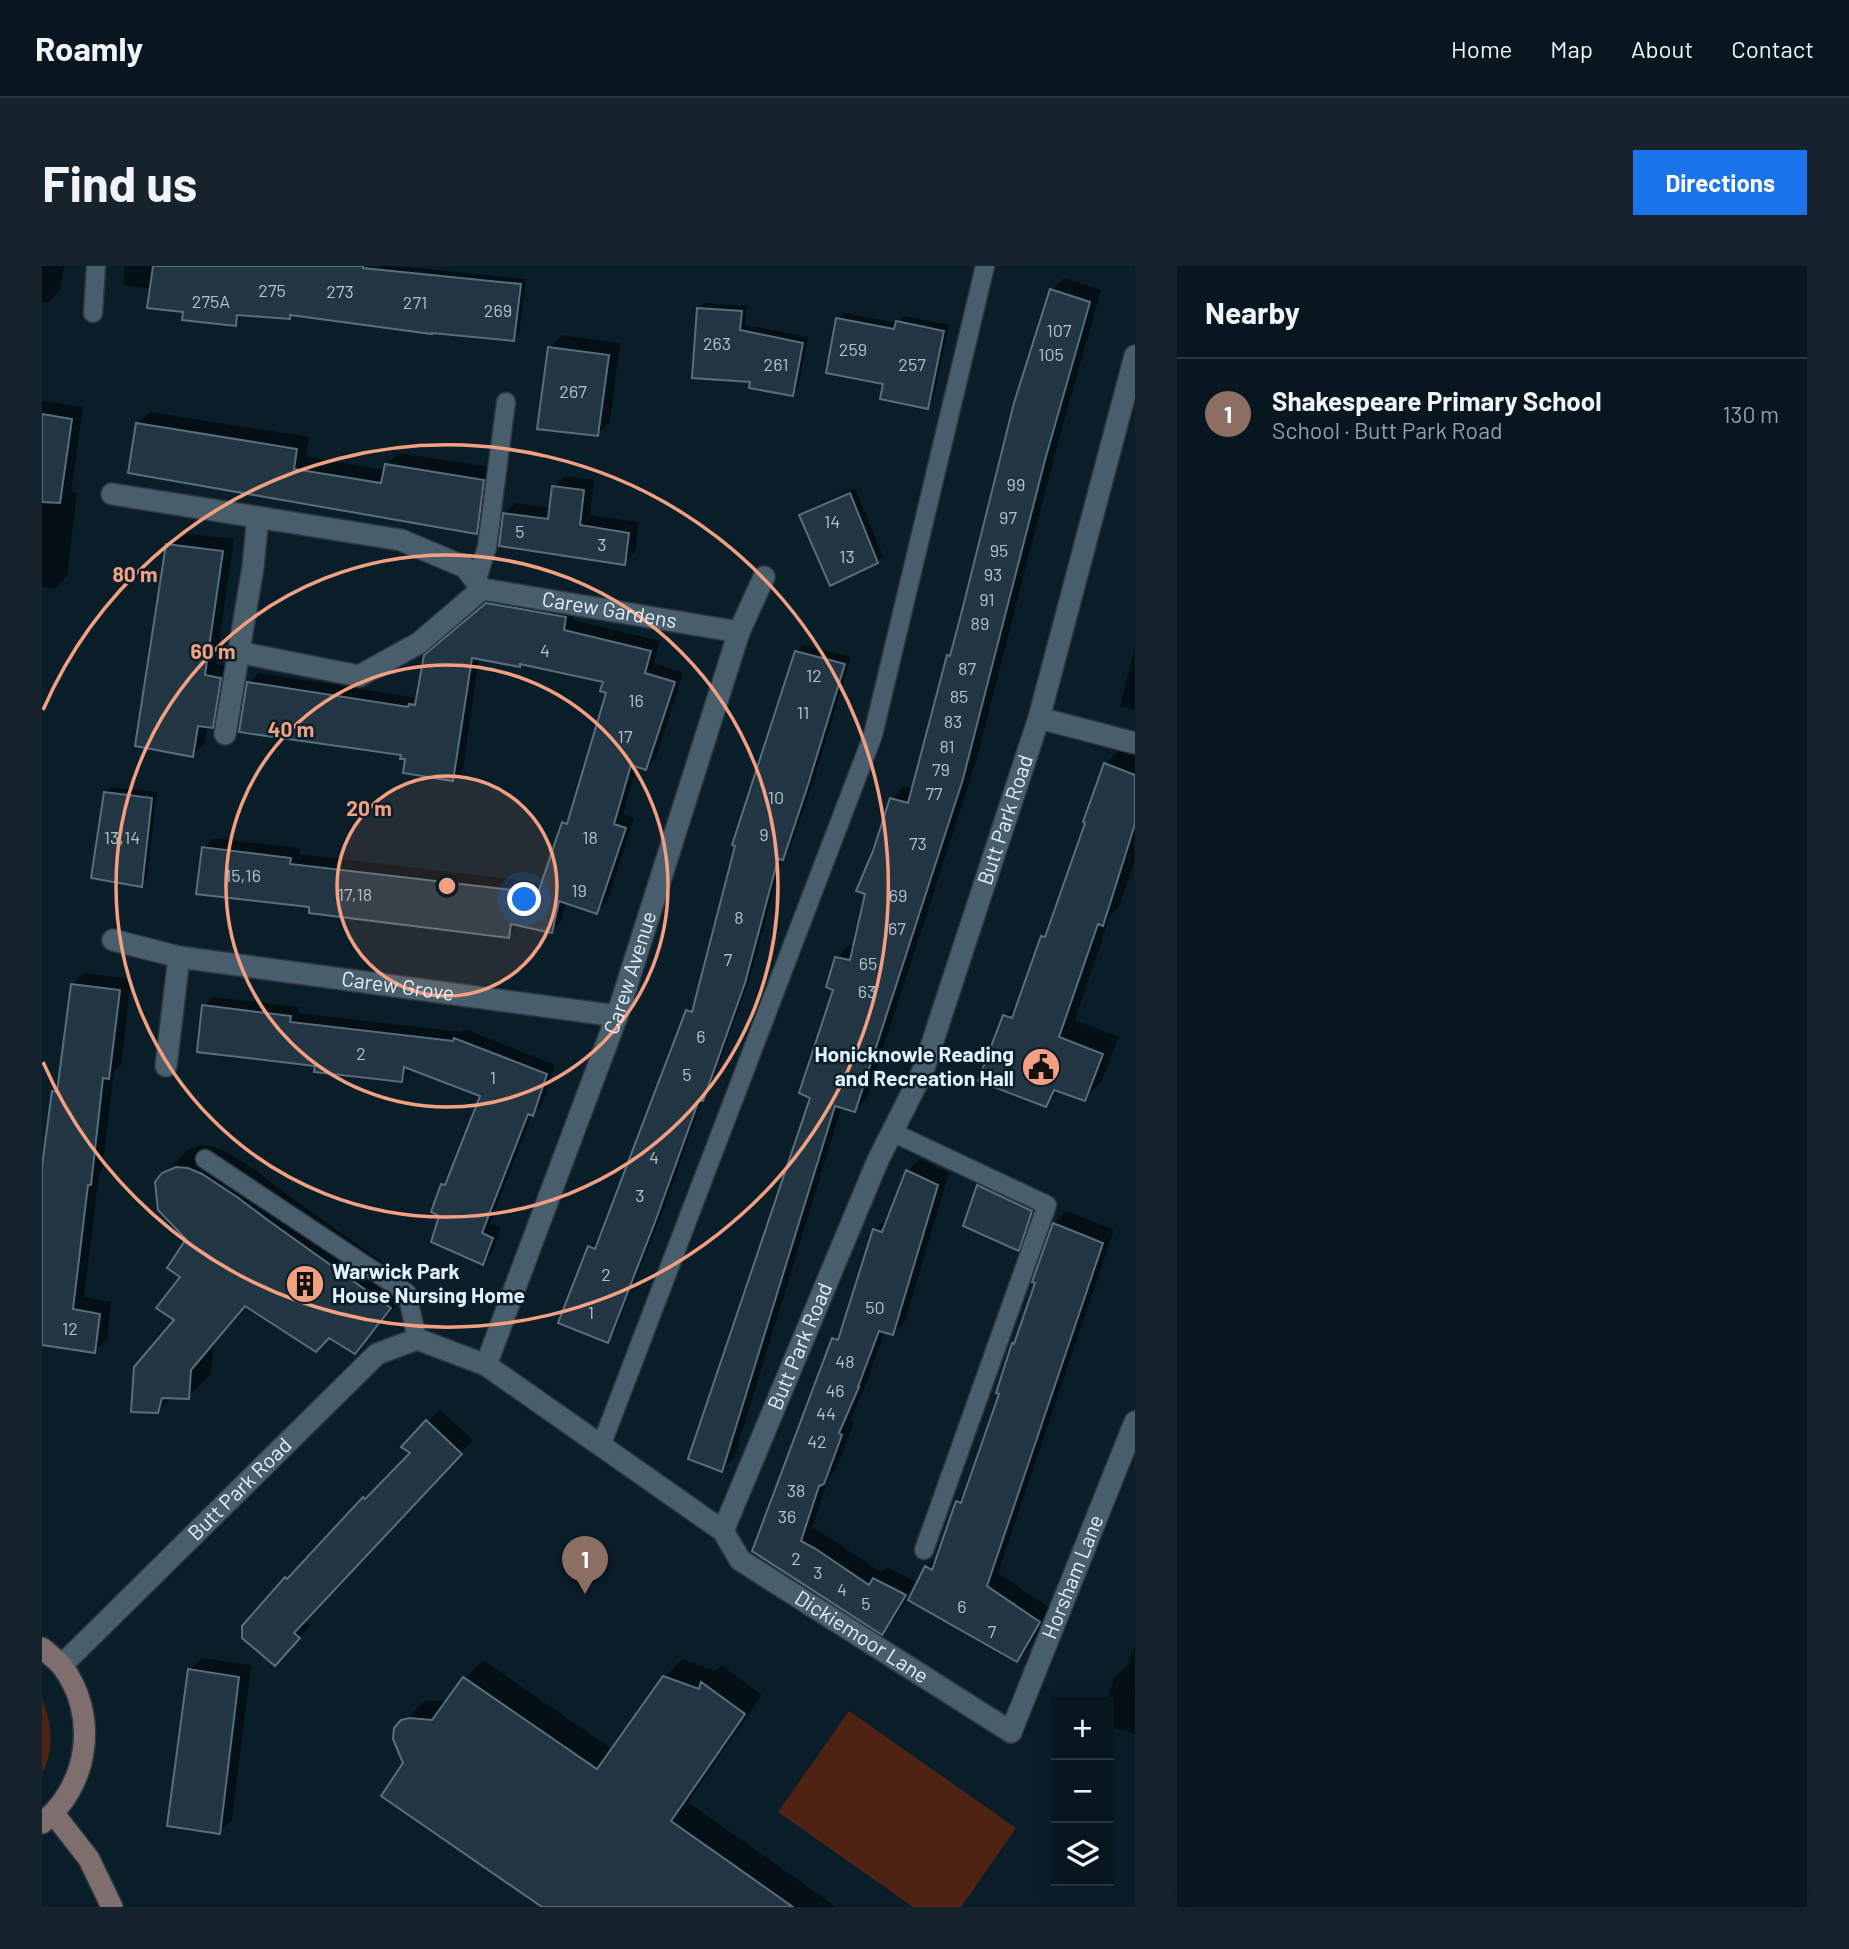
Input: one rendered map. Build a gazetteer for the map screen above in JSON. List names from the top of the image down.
{
  "streets": {
    "street": [
      "Carew Gardens",
      "Butt Park Road",
      "Carew Avenue",
      "Carew Grove",
      "Horsham Lane",
      "Dickiemoor Lane"
    ]
  },
  "crossings": [
    ["Carew Gardens", "Carew Avenue"],
    ["Butt Park Road", "Dickiemoor Lane"],
    ["Carew Avenue", "Carew Grove"],
    ["Horsham Lane", "Dickiemoor Lane"]
  ],
  "places": {
    "public building": ["Honicknowle Reading and Recreation Hall"],
    "building": ["Warwick Park House Nursing Home"]
  },
  "house_numbers": [
    "275",
    "273",
    "275A",
    "271",
    "269",
    "107",
    "263",
    "259",
    "105",
    "261",
    "257",
    "267",
    "99",
    "97",
    "14",
    "5",
    "3",
    "95",
    "13",
    "93",
    "91",
    "89",
    "4",
    "87",
    "12",
    "85",
    "16",
    "11",
    "83",
    "17",
    "81",
    "79",
    "77",
    "10",
    "9",
    "13,14",
    "18",
    "73",
    "15,16",
    "19",
    "17,18",
    "69",
    "8",
    "67",
    "7",
    "65",
    "63",
    "6",
    "2",
    "5",
    "1",
    "4",
    "3",
    "2",
    "50",
    "1",
    "12",
    "48",
    "46",
    "44",
    "42",
    "38",
    "36",
    "2",
    "3",
    "4",
    "5",
    "6",
    "7"
  ],
  "page": {
    "header": "Roamly",
    "nav": [
      "Home",
      "Map",
      "About",
      "Contact"
    ],
    "buttons": "Directions",
    "title": "Find us",
    "heading": "Nearby",
    "list": [
      {
        "mark": "1",
        "name": "Shakespeare Primary School",
        "note": "School · Butt Park Road",
        "value": "130 m"
      }
    ],
    "pins": "1",
    "map_buttons": ["+", "−"]
  },
  "rings": [
    "80 m",
    "60 m",
    "40 m",
    "20 m"
  ]
}
